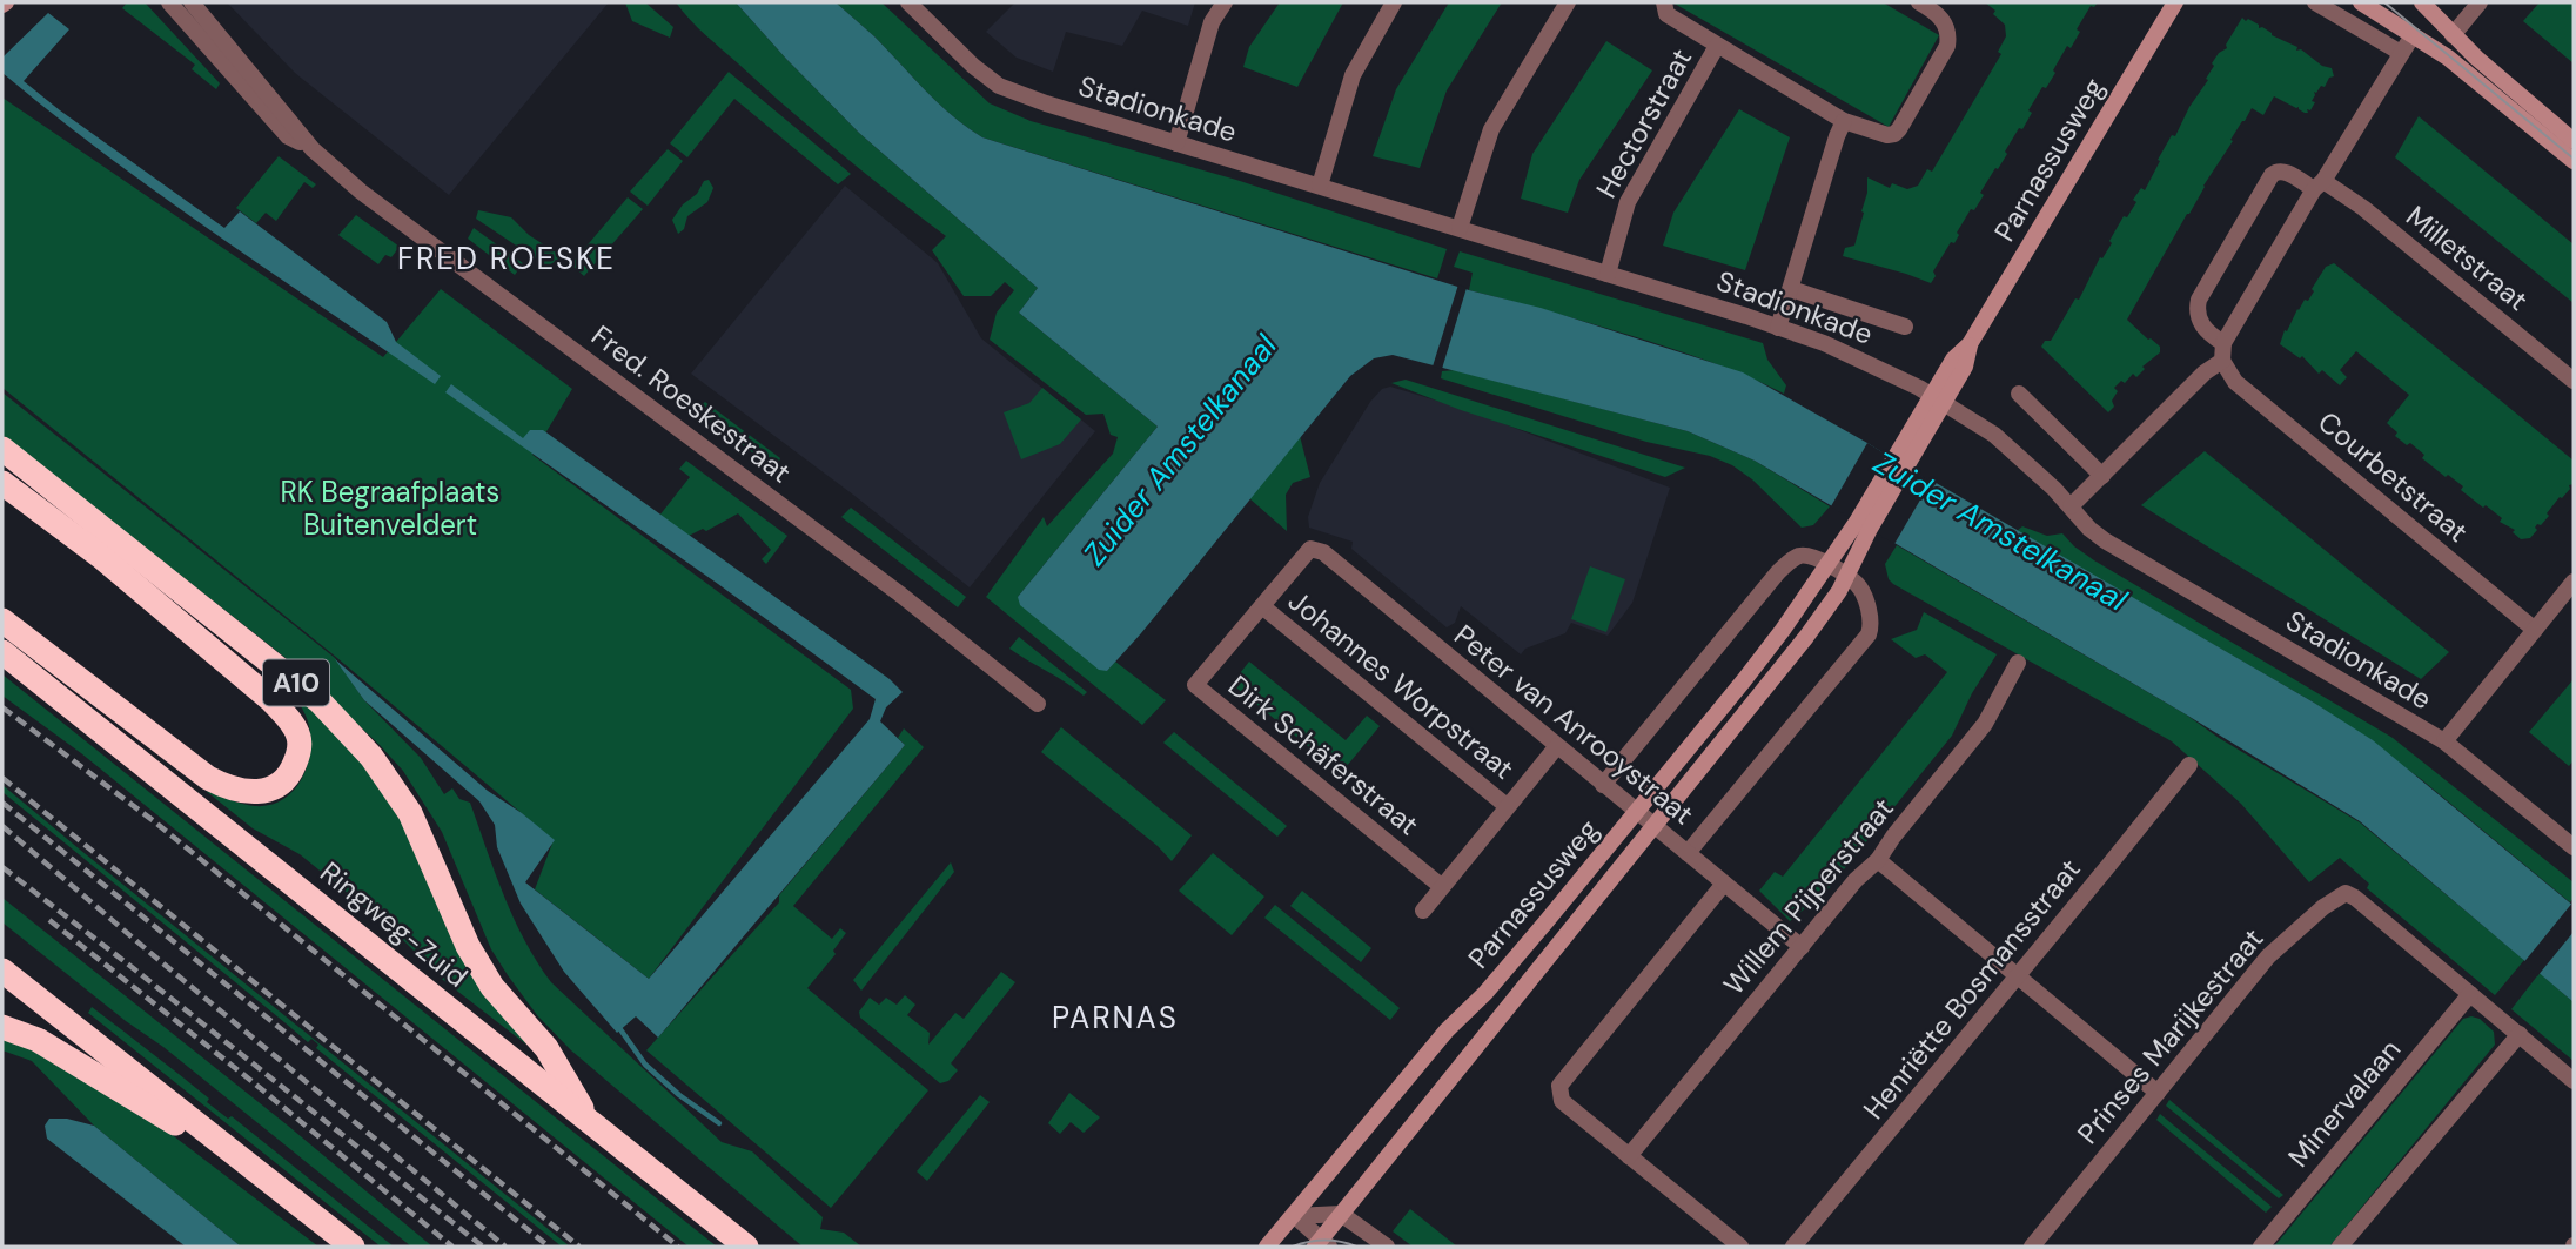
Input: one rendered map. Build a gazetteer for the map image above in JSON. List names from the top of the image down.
{
  "streets": {
    "highway": ["A10", "Ringweg-Zuid"],
    "main road": ["Parnassusweg"],
    "street": [
      "Stadionkade",
      "Hectorstraat",
      "Milletstraat",
      "Fred. Roeskestraat",
      "Courbetstraat",
      "Johannes Worpstraat",
      "Peter van Anrooystraat",
      "Dirk Schäferstraat",
      "Willem Pijperstraat",
      "Henriëtte Bosmansstraat",
      "Prinses Marijkestraat",
      "Minervalaan"
    ]
  },
  "crossings": [
    ["Stadionkade", "Hectorstraat"],
    ["Stadionkade", "Parnassusweg"],
    ["Parnassusweg", "Peter van Anrooystraat"],
    ["Milletstraat", "Courbetstraat"],
    ["A10", "Ringweg-Zuid"],
    ["Johannes Worpstraat", "Dirk Schäferstraat"],
    ["Peter van Anrooystraat", "Dirk Schäferstraat"],
    ["Peter van Anrooystraat", "Willem Pijperstraat"],
    ["Prinses Marijkestraat", "Minervalaan"]
  ],
  "districts": ["FRED ROESKE", "PARNAS"],
  "water": ["Zuider Amstelkanaal"],
  "parks": ["RK Begraafplaats Buitenveldert"]
}
